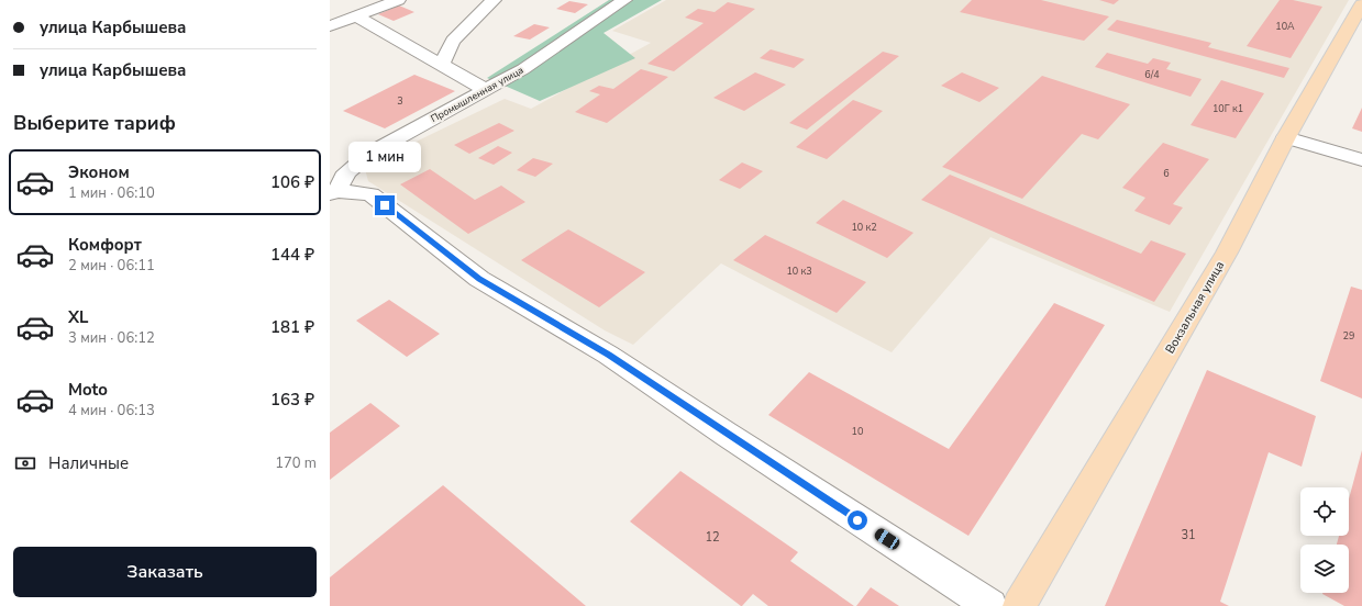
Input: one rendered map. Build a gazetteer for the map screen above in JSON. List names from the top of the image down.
{
  "streets": {
    "main road": ["Вокзальная улица"],
    "street": ["Промышленная улица"]
  },
  "house_numbers": [
    "10А",
    "6/4",
    "3",
    "10Г к1",
    "6",
    "10 к2",
    "10 к3",
    "29",
    "10",
    "31",
    "12"
  ],
  "page": {
    "banner": ["улица Карбышева", "улица Карбышева"],
    "heading": "Выберите тариф",
    "bubble": "1 мин",
    "list": [
      {
        "name": "Эконом",
        "note": "1 мин · 06:10",
        "value": "106 ₽"
      },
      {
        "name": "Комфорт",
        "note": "2 мин · 06:11",
        "value": "144 ₽"
      },
      {
        "name": "XL",
        "note": "3 мин · 06:12",
        "value": "181 ₽"
      },
      {
        "name": "Moto",
        "note": "4 мин · 06:13",
        "value": "163 ₽"
      }
    ],
    "pay": ["Наличные", "170 m"],
    "buttons": "Заказать"
  }
}
